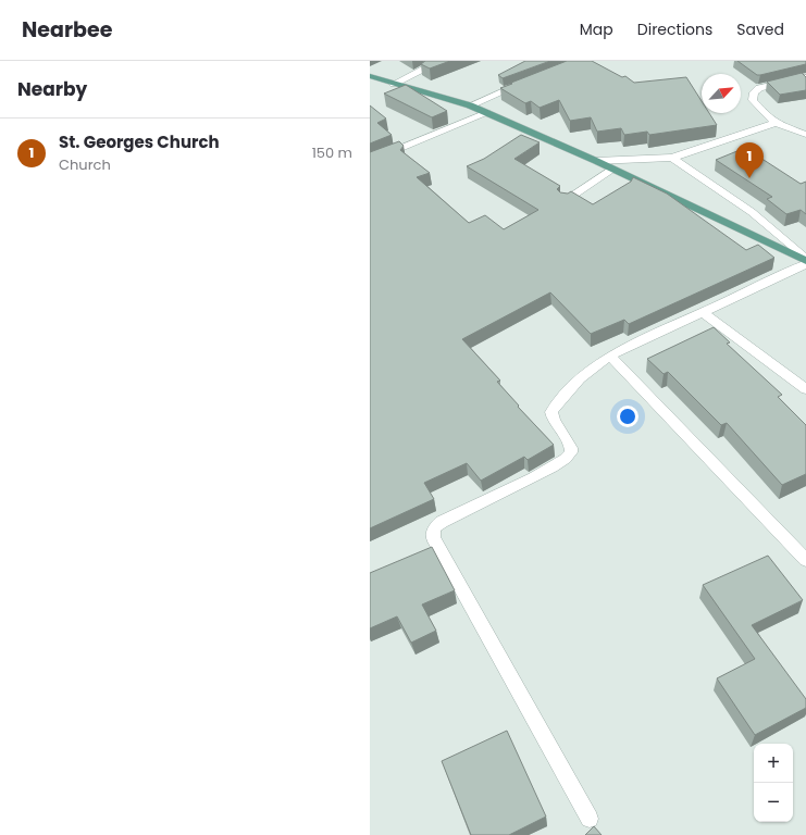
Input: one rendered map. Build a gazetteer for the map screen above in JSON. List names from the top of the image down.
{
  "north": "top right",
  "page": {
    "header": "Nearbee",
    "nav": ["Map", "Directions", "Saved"],
    "heading": "Nearby",
    "list": [
      {
        "mark": "1",
        "name": "St. Georges Church",
        "note": "Church",
        "value": "150 m"
      }
    ],
    "pins": "1",
    "map_buttons": ["+", "−"]
  }
}
